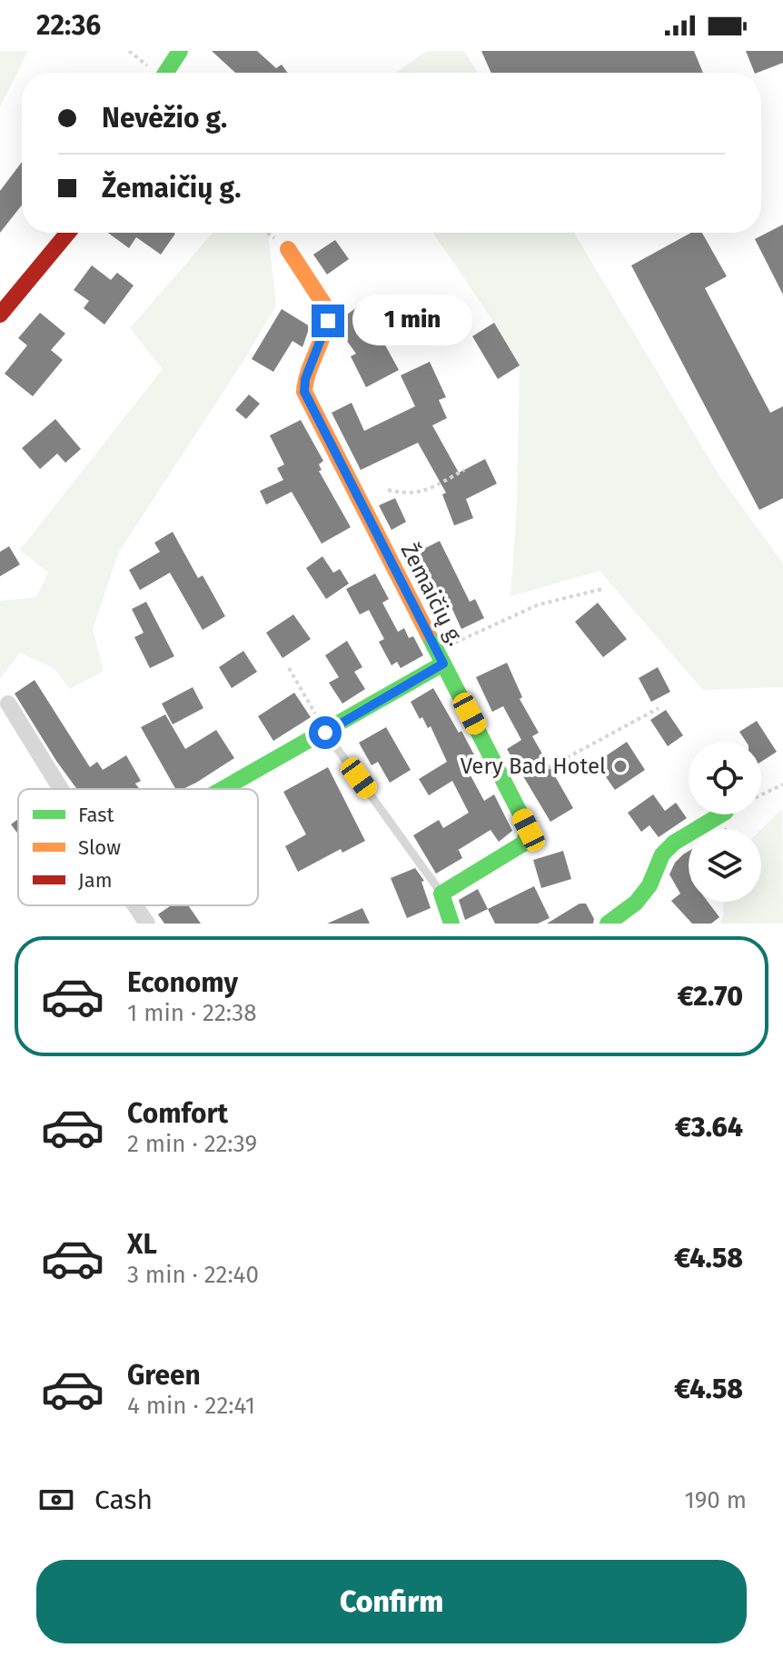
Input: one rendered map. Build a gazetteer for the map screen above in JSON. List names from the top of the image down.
{
  "streets": {
    "street": ["Žemaičių g."]
  },
  "places": ["Very Bad Hotel"],
  "legend": ["Fast", "Slow", "Jam"],
  "page": {
    "status": "22:36",
    "banner": ["Nevėžio g.", "Žemaičių g."],
    "bubble": "1 min",
    "list": [
      {
        "name": "Economy",
        "note": "1 min · 22:38",
        "value": "€2.70"
      },
      {
        "name": "Comfort",
        "note": "2 min · 22:39",
        "value": "€3.64"
      },
      {
        "name": "XL",
        "note": "3 min · 22:40",
        "value": "€4.58"
      },
      {
        "name": "Green",
        "note": "4 min · 22:41",
        "value": "€4.58"
      }
    ],
    "pay": ["Cash", "190 m"],
    "buttons": "Confirm"
  }
}
